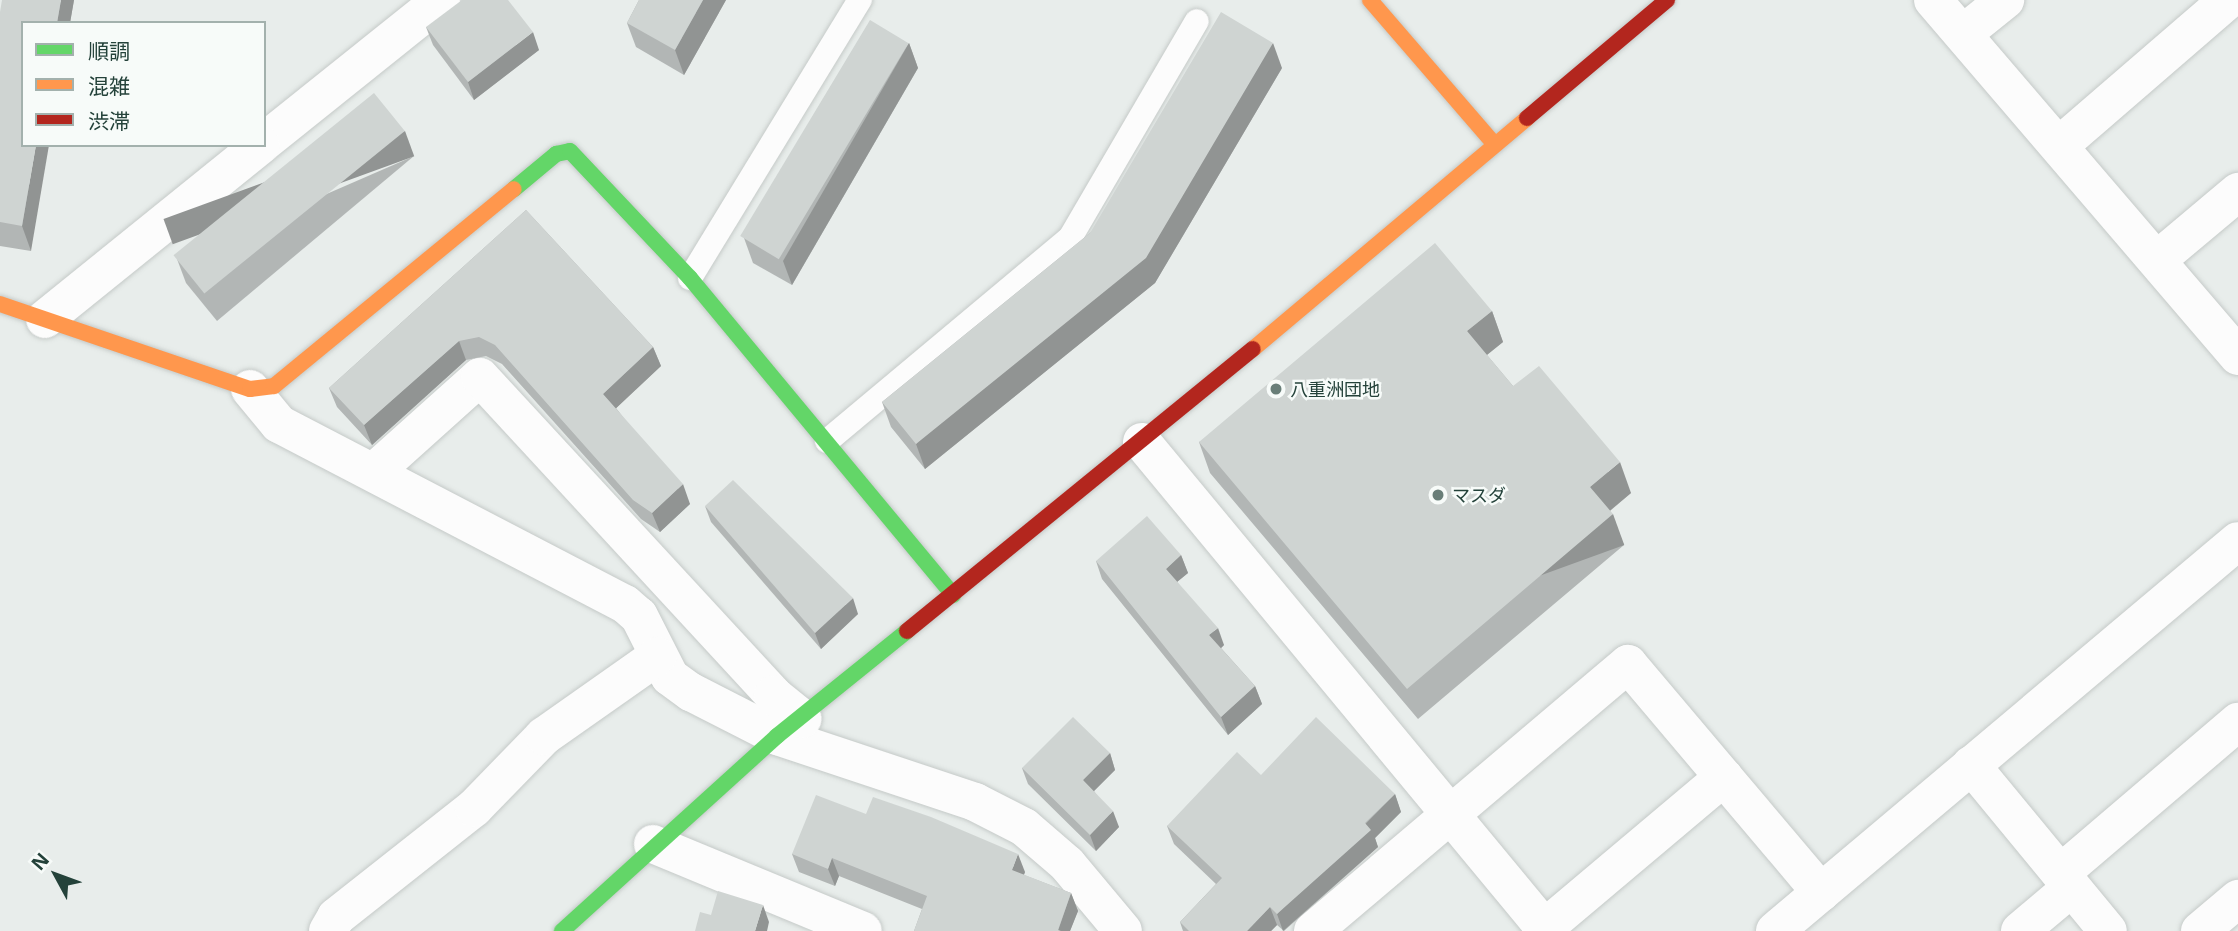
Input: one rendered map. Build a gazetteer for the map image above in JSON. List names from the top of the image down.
{
  "places": ["八重洲団地", "マスダ"],
  "legend": ["順調", "混雑", "渋滞"],
  "north": "top left"
}
